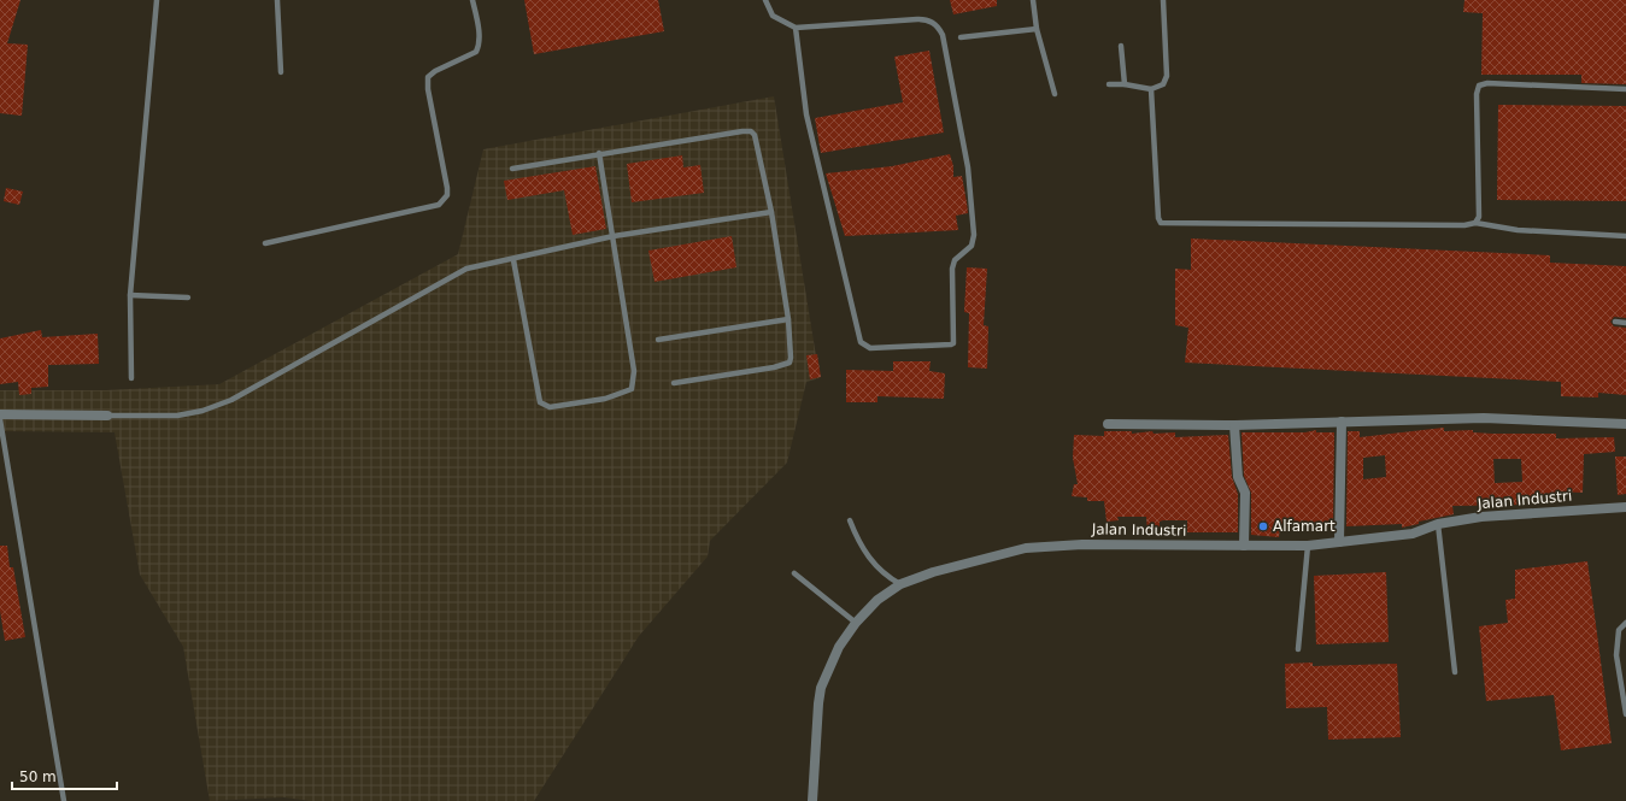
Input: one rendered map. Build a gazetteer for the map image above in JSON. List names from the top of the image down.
{
  "streets": {
    "street": ["Jalan Industri"]
  },
  "places": ["Alfamart"],
  "scale_bar": "50 m"
}
